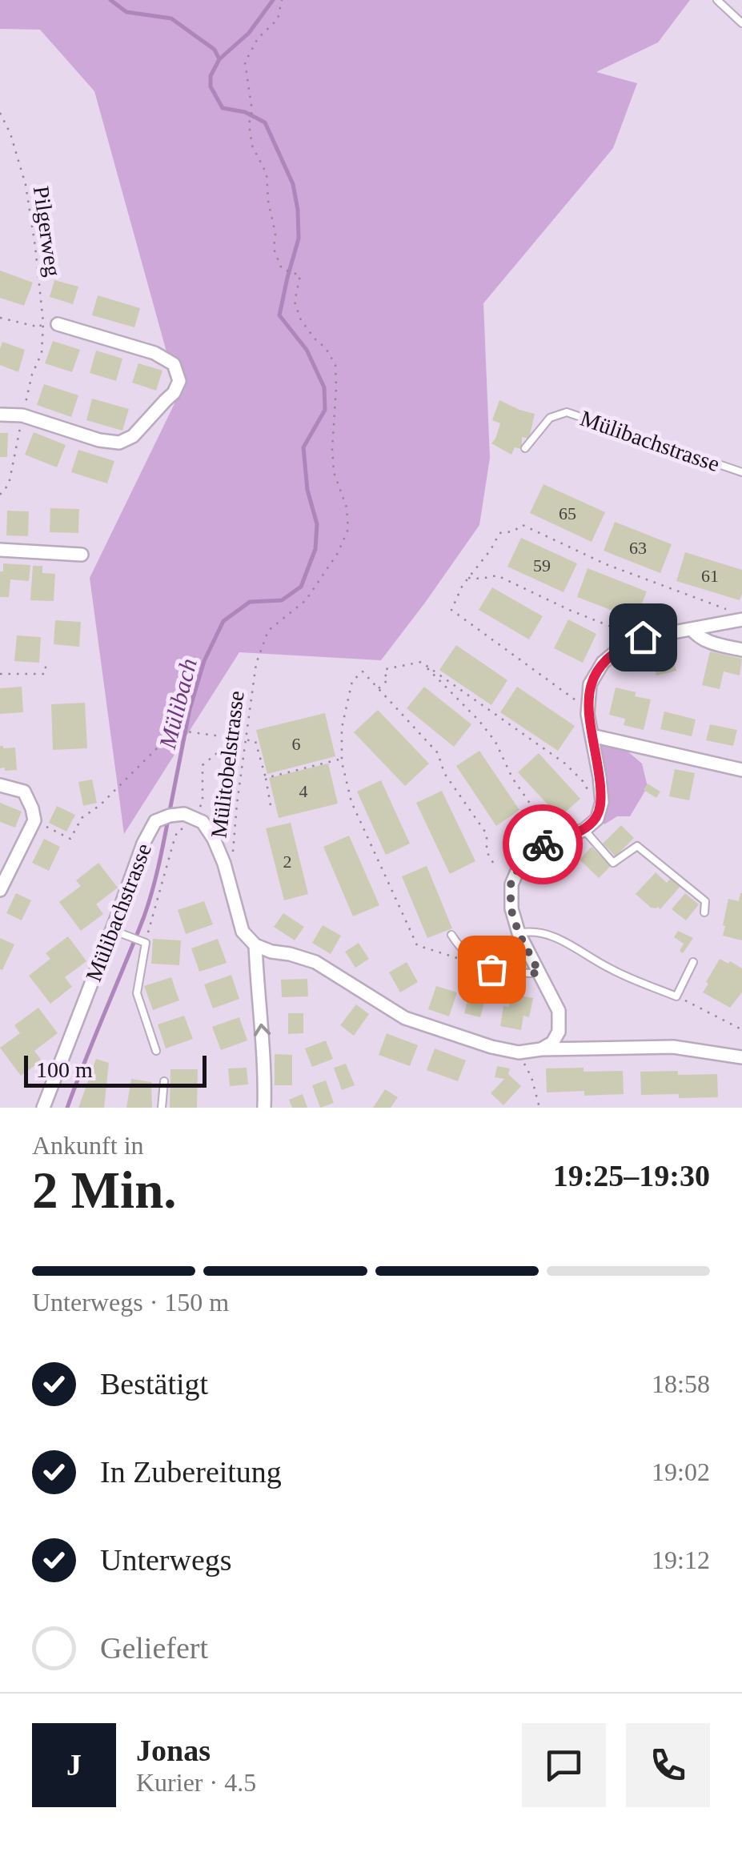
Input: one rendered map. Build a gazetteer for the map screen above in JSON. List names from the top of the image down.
{
  "streets": {
    "street": ["Mülibachstrasse"],
    "path": ["Pilgerweg", "Mülitobelstrasse"]
  },
  "water": ["Mülibach"],
  "house_numbers": [
    "65",
    "63",
    "59",
    "61",
    "6",
    "4",
    "2"
  ],
  "scale_bar": "100 m",
  "page": {
    "scale": "100 m",
    "heading": ["2 Min.", "Ankunft in", "19:25–19:30"],
    "panel": ["Jonas", "Kurier · 4.5"],
    "bar": "Unterwegs · 150 m",
    "list": [
      ["Bestätigt", "18:58"],
      ["In Zubereitung", "19:02"],
      ["Unterwegs", "19:12"],
      "Geliefert"
    ],
    "round": "J"
  }
}
